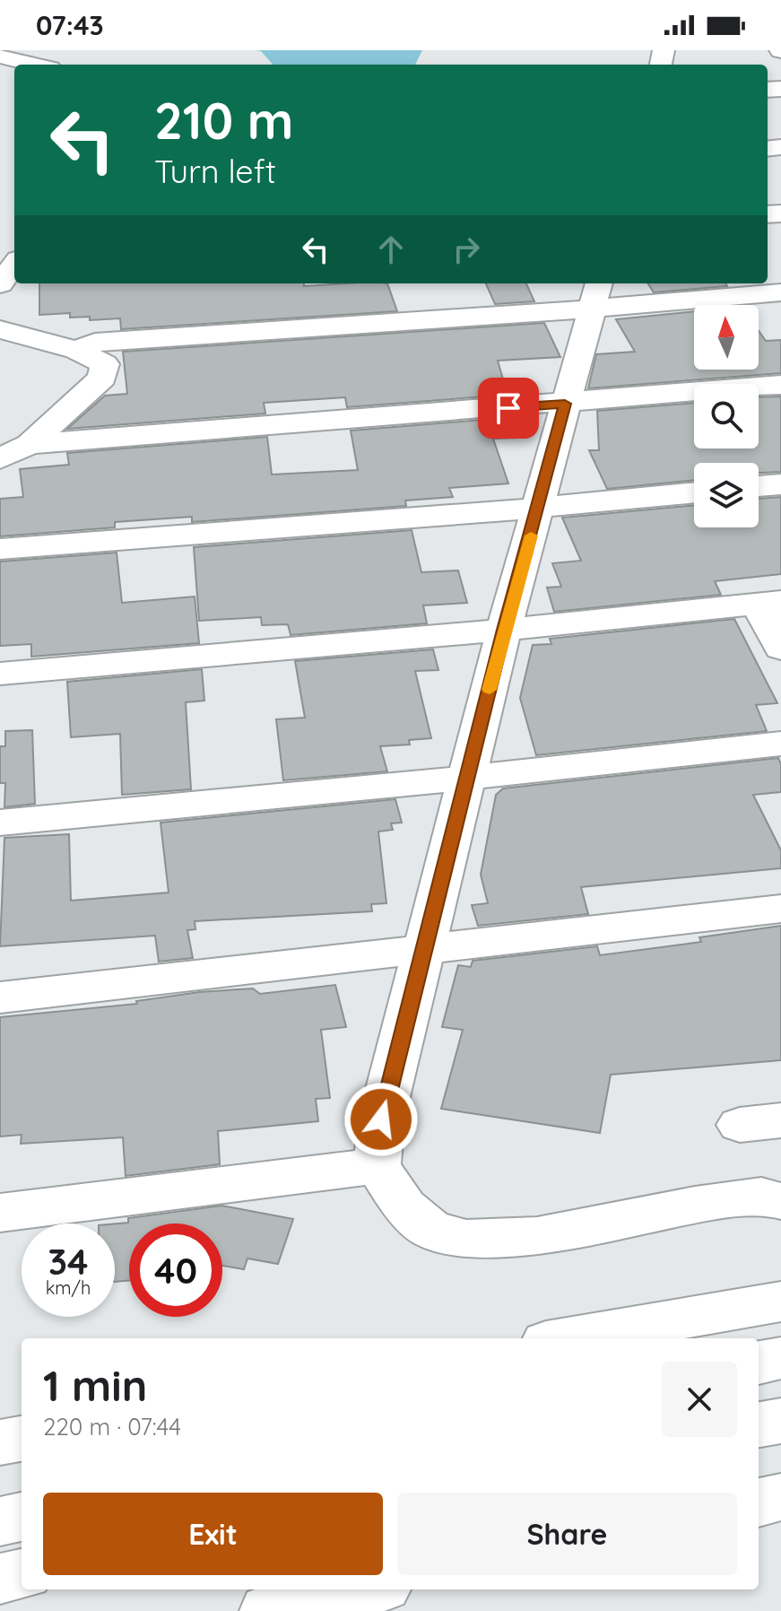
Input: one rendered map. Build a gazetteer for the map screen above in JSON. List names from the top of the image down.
{
  "north": "top",
  "page": {
    "status": "07:43",
    "turn": ["210 m", "Turn left"],
    "speed": "34 km/h",
    "limit": "40",
    "heading": ["1 min", "220 m · 07:44"],
    "buttons": ["Exit", "Share"]
  }
}
